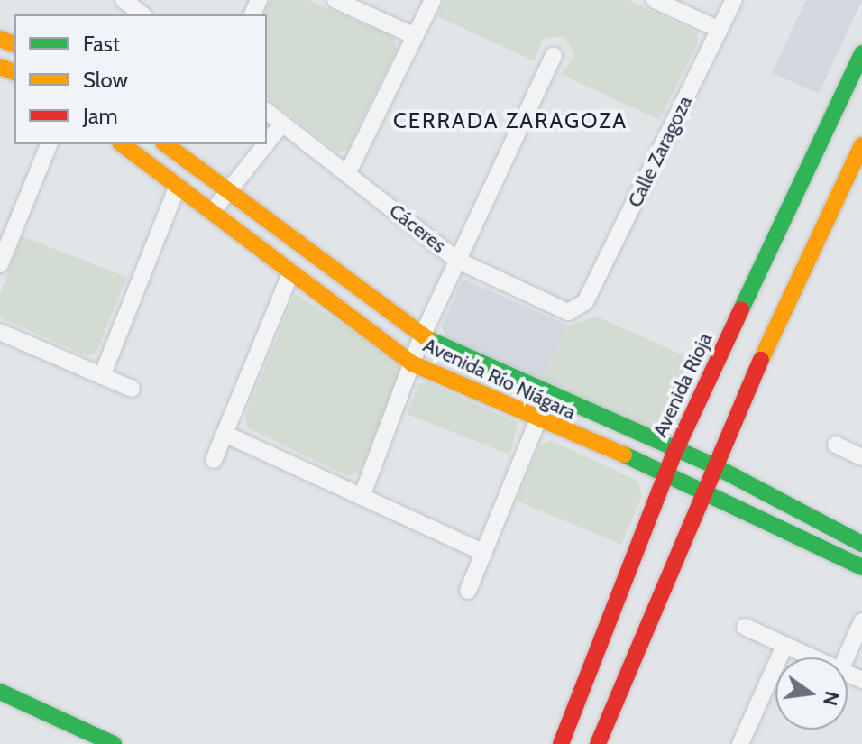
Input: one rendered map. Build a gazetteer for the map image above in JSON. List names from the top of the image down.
{
  "streets": {
    "street": [
      "Calle Zaragoza",
      "Cáceres",
      "Avenida Río Niágara",
      "Avenida Rioja"
    ]
  },
  "crossings": [
    ["Calle Zaragoza", "Cáceres"],
    ["Avenida Río Niágara", "Avenida Rioja"]
  ],
  "districts": ["CERRADA ZARAGOZA"],
  "legend": ["Fast", "Slow", "Jam"],
  "north": "right"
}
